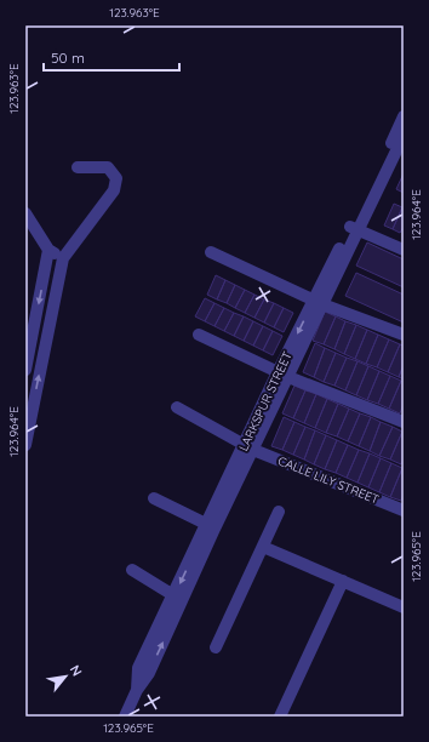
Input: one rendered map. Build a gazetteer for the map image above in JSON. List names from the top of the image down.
{
  "streets": {
    "street": ["LARKSPUR STREET", "CALLE LILY STREET"]
  },
  "crossings": [
    ["LARKSPUR STREET", "CALLE LILY STREET"]
  ],
  "scale_bar": "50 m",
  "north": "top right",
  "coordinates": ["123.963°E", "123.964°E", "123.965°E"]
}
